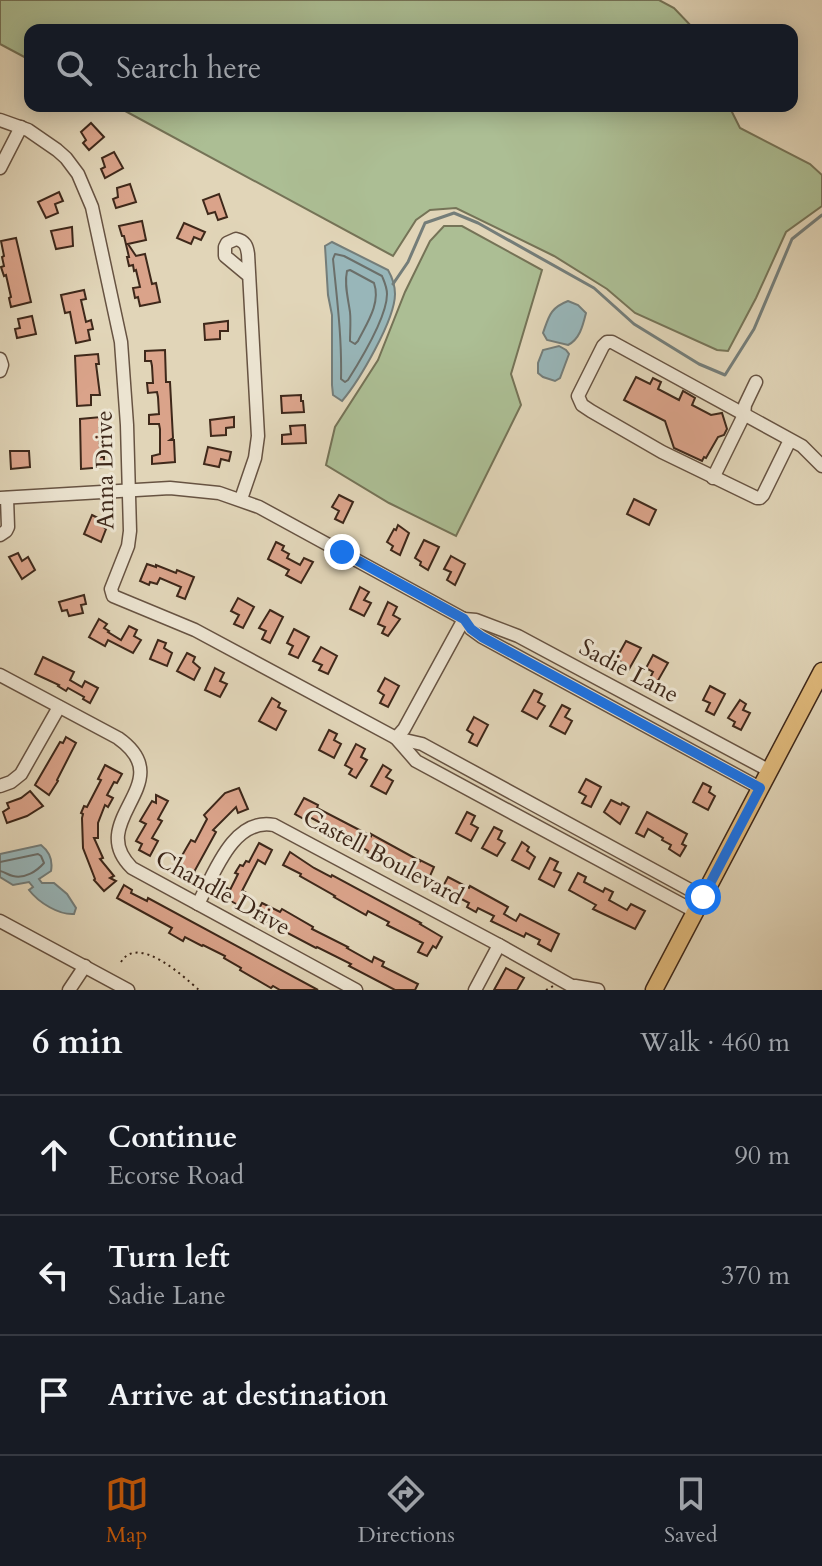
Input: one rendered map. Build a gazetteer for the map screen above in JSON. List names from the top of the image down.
{
  "streets": {
    "street": [
      "Anna Drive",
      "Sadie Lane",
      "Castell Boulevard",
      "Chandle Drive"
    ]
  },
  "crossings": [
    ["Anna Drive", "Sadie Lane"],
    ["Castell Boulevard", "Chandle Drive"]
  ],
  "page": {
    "search": "Search here",
    "heading": ["6 min", "Walk · 460 m"],
    "list": [
      ["Continue", "Ecorse Road", "90 m"],
      ["Turn left", "Sadie Lane", "370 m"],
      "Arrive at destination"
    ],
    "nav": ["Map", "Directions", "Saved"]
  }
}
